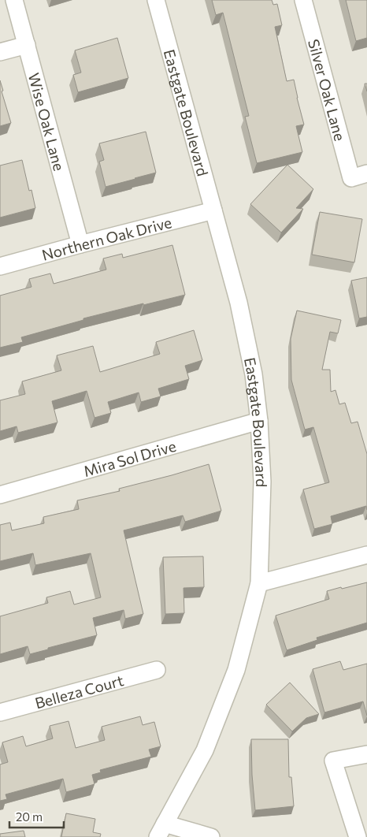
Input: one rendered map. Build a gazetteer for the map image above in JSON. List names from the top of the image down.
{
  "streets": {
    "street": [
      "Silver Oak Lane",
      "Eastgate Boulevard",
      "Wise Oak Lane",
      "Northern Oak Drive",
      "Mira Sol Drive",
      "Belleza Court"
    ]
  },
  "crossings": [
    ["Eastgate Boulevard", "Northern Oak Drive"],
    ["Eastgate Boulevard", "Mira Sol Drive"],
    ["Wise Oak Lane", "Northern Oak Drive"]
  ],
  "scale_bar": "20 m"
}
